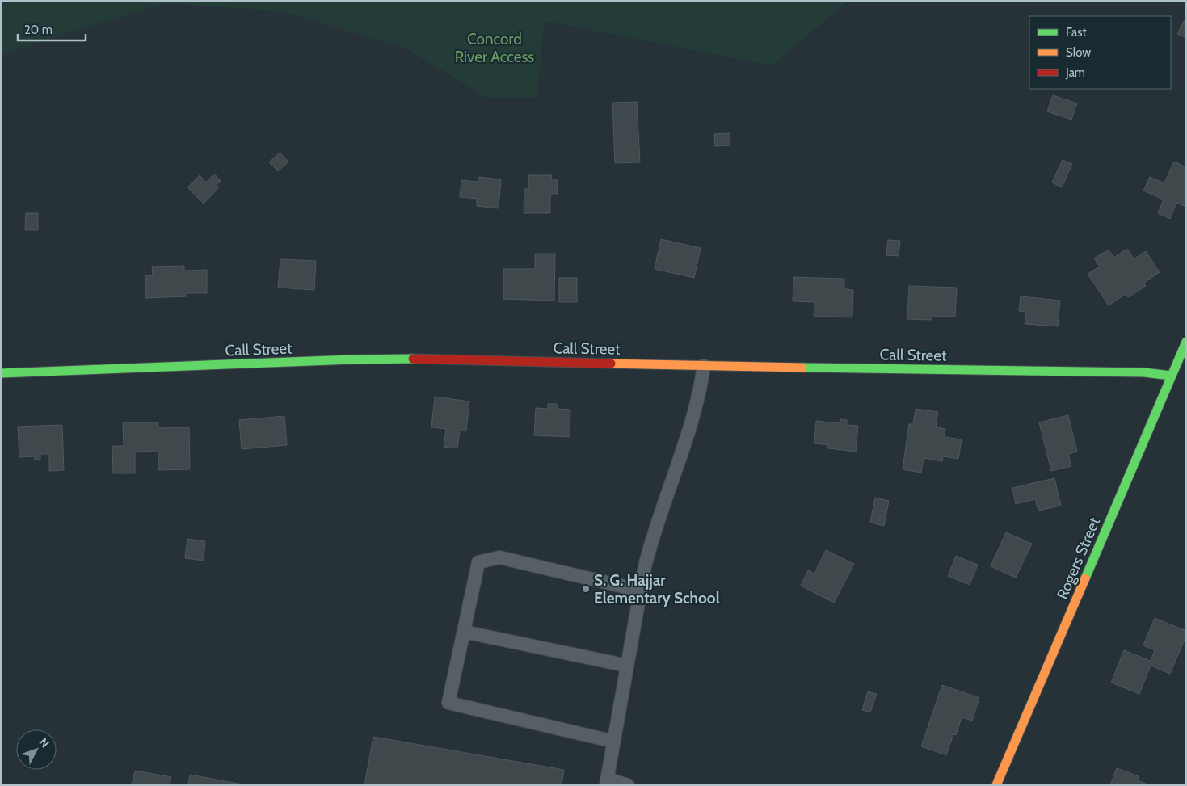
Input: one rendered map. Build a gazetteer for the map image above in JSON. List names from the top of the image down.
{
  "streets": {
    "street": ["Call Street", "Rogers Street"]
  },
  "crossings": [
    ["Call Street", "Rogers Street"]
  ],
  "parks": ["Concord River Access"],
  "places": ["S. G. Hajjar Elementary School"],
  "legend": ["Fast", "Slow", "Jam"],
  "scale_bar": "20 m",
  "north": "top right"
}
